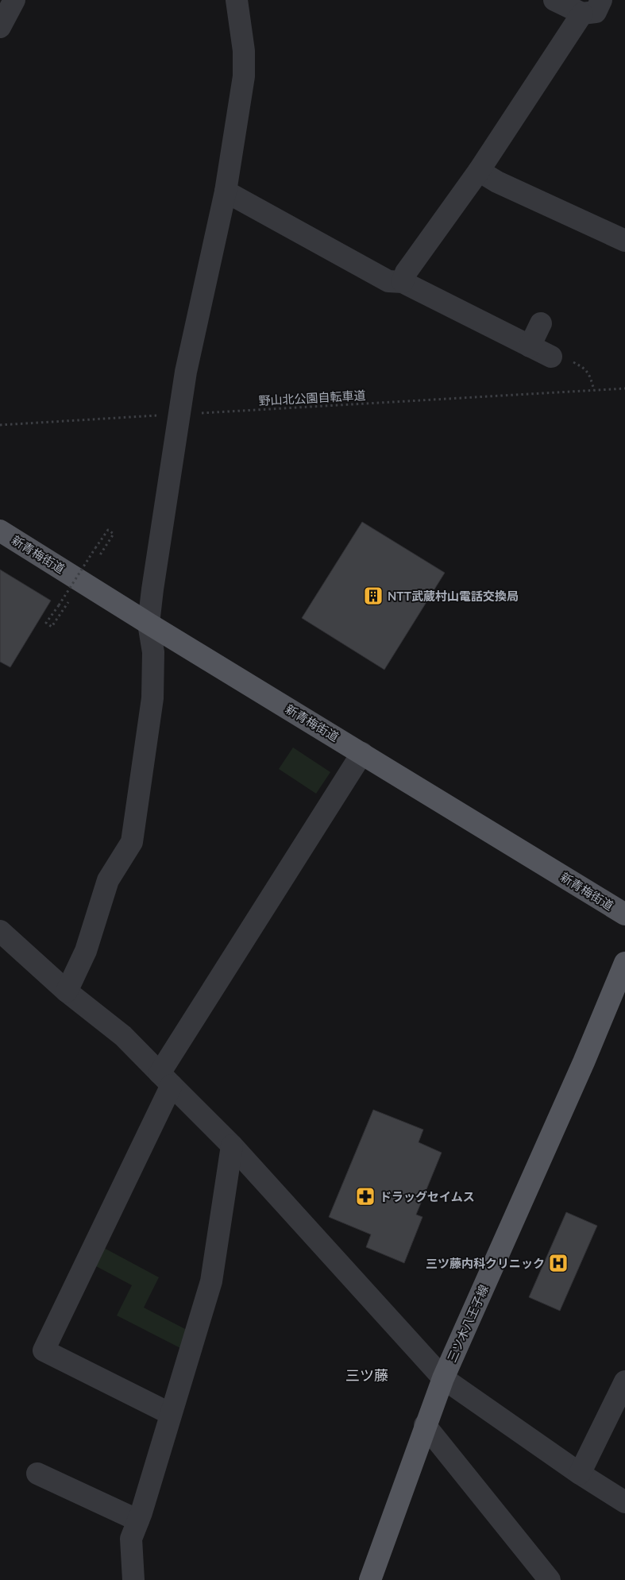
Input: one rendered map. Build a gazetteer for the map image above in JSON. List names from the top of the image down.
{
  "streets": {
    "main road": ["新青梅街道", "三ツ木八王子線"],
    "path": ["野山北公園自転車道"]
  },
  "districts": ["三ツ藤"],
  "places": {
    "building": ["NTT武蔵村山電話交換局"],
    "pharmacy": ["ドラッグセイムス"],
    "hospital": ["三ツ藤内科クリニック"]
  }
}
